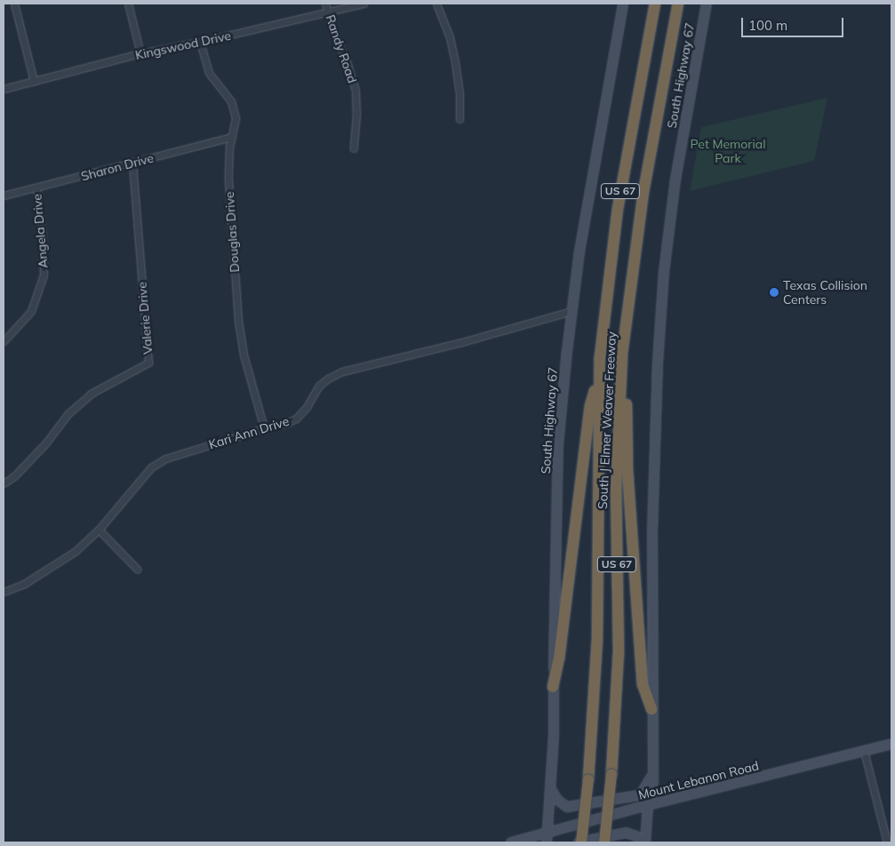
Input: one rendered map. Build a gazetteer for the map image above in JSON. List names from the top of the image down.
{
  "streets": {
    "highway": ["US 67", "South J Elmer Weaver Freeway"],
    "main road": ["South Highway 67", "Mount Lebanon Road"],
    "street": [
      "Kingswood Drive",
      "Randy Road",
      "Sharon Drive",
      "Angela Drive",
      "Douglas Drive",
      "Valerie Drive",
      "Kari Ann Drive"
    ]
  },
  "crossings": [
    ["Kingswood Drive", "Randy Road"],
    ["Kingswood Drive", "Douglas Drive"],
    ["South Highway 67", "Kari Ann Drive"],
    ["South Highway 67", "Mount Lebanon Road"],
    ["Sharon Drive", "Angela Drive"],
    ["Sharon Drive", "Douglas Drive"],
    ["Sharon Drive", "Valerie Drive"],
    ["Douglas Drive", "Kari Ann Drive"]
  ],
  "parks": ["Pet Memorial Park"],
  "places": ["Texas Collision Centers"],
  "scale_bar": "100 m"
}
